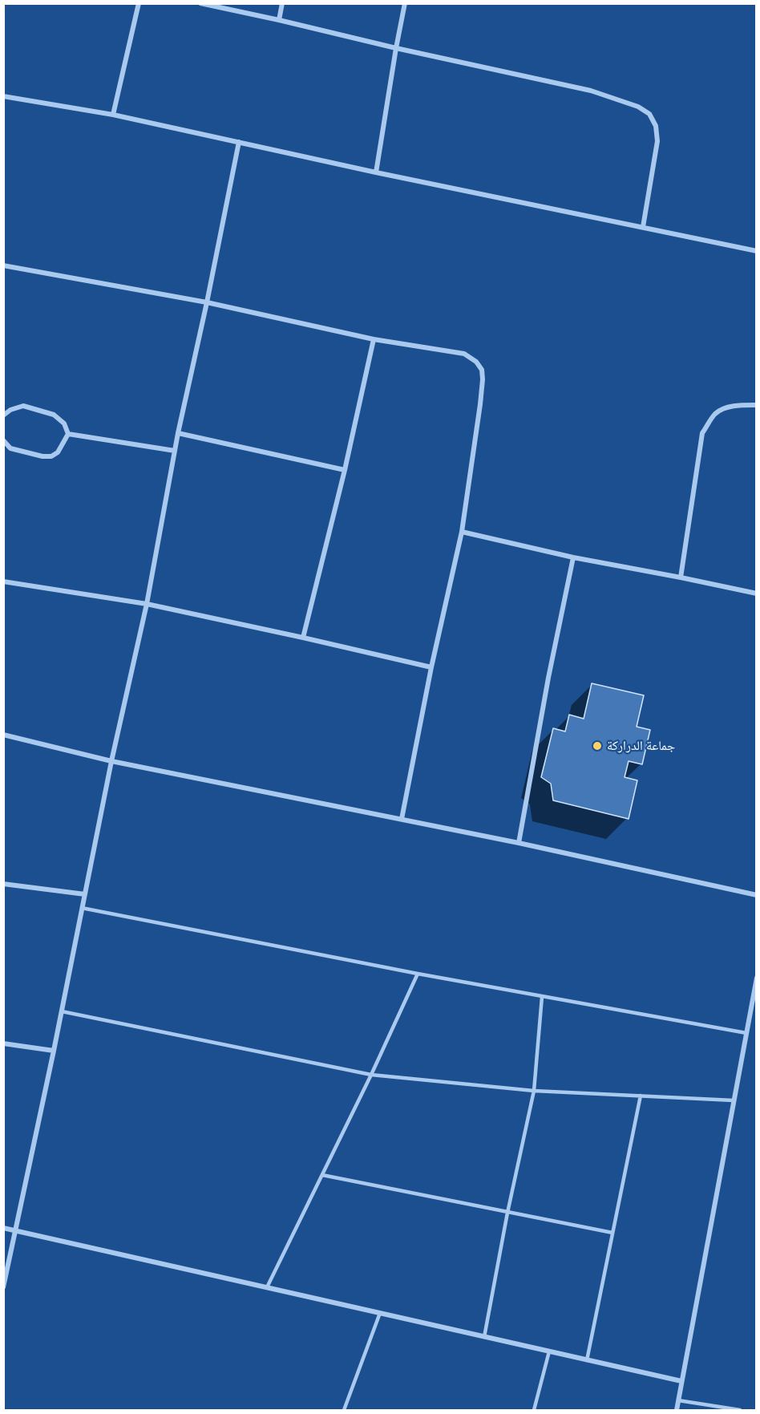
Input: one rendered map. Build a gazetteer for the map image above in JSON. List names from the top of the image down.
{
  "places": ["جماعة الدراركة"]
}
